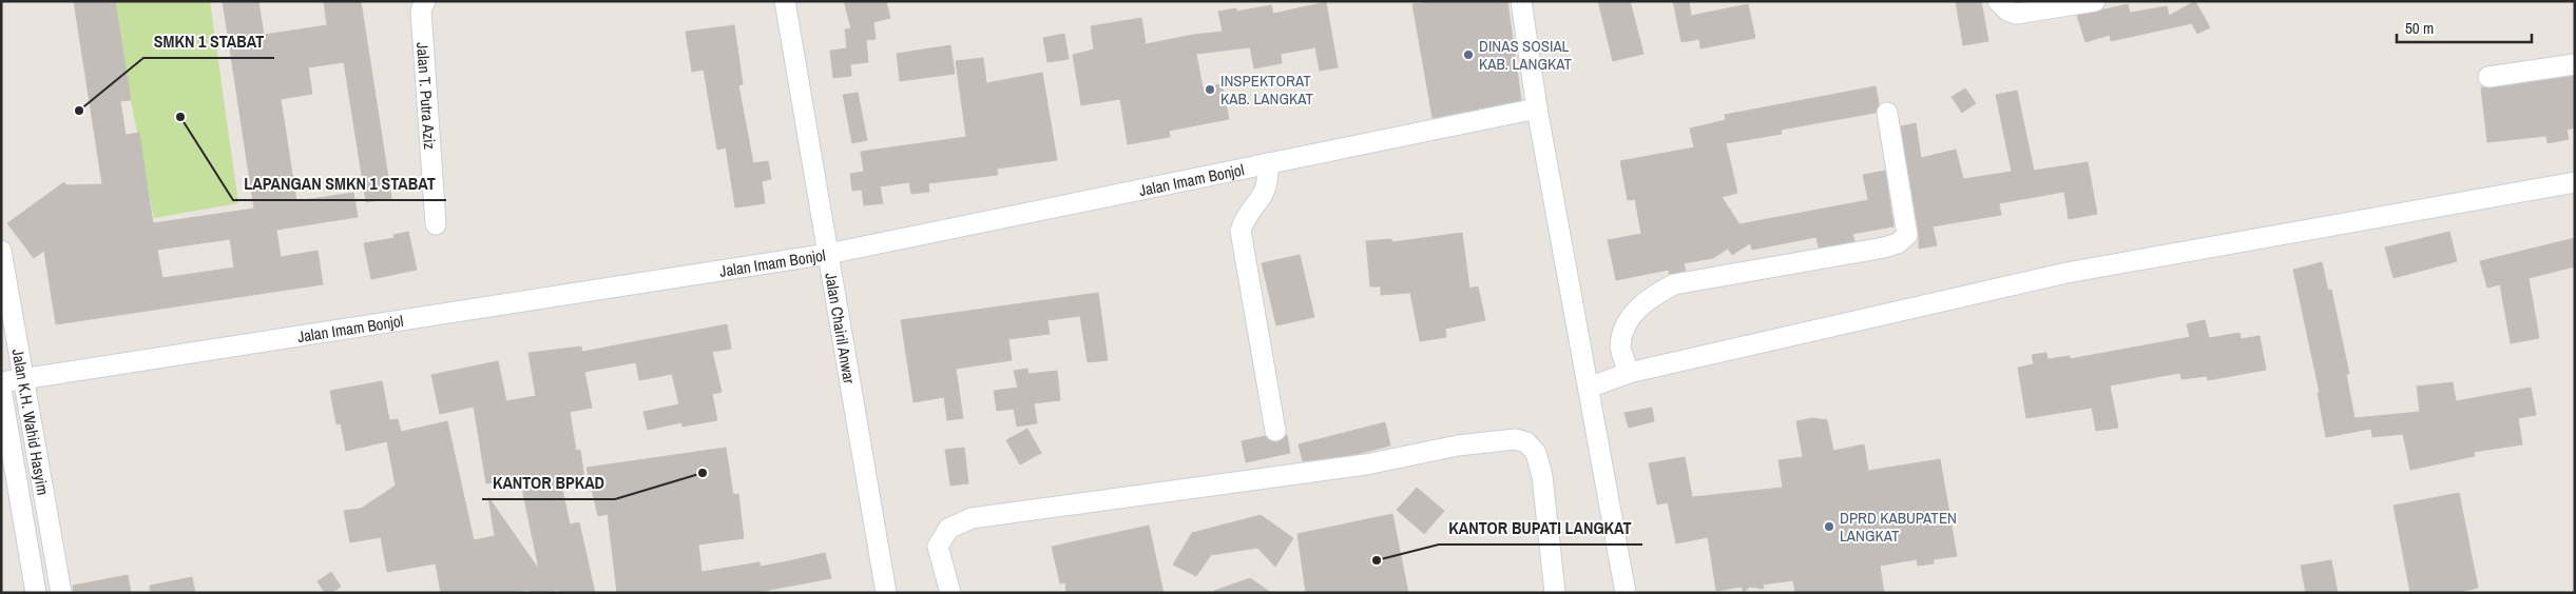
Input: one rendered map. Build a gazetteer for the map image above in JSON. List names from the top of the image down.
{
  "streets": {
    "street": [
      "Jalan T. Putra Aziz",
      "Jalan Imam Bonjol",
      "Jalan Chairil Anwar",
      "Jalan K.H. Wahid Hasyim"
    ]
  },
  "crossings": [
    ["Jalan Imam Bonjol", "Jalan Chairil Anwar"],
    ["Jalan Imam Bonjol", "Jalan K.H. Wahid Hasyim"]
  ],
  "places": [
    "DINAS SOSIAL KAB. LANGKAT",
    "INSPEKTORAT KAB. LANGKAT",
    "SMKN 1 STABAT",
    "LAPANGAN SMKN 1 STABAT",
    "KANTOR BPKAD",
    "DPRD KABUPATEN LANGKAT",
    "KANTOR BUPATI LANGKAT"
  ],
  "scale_bar": "50 m"
}
